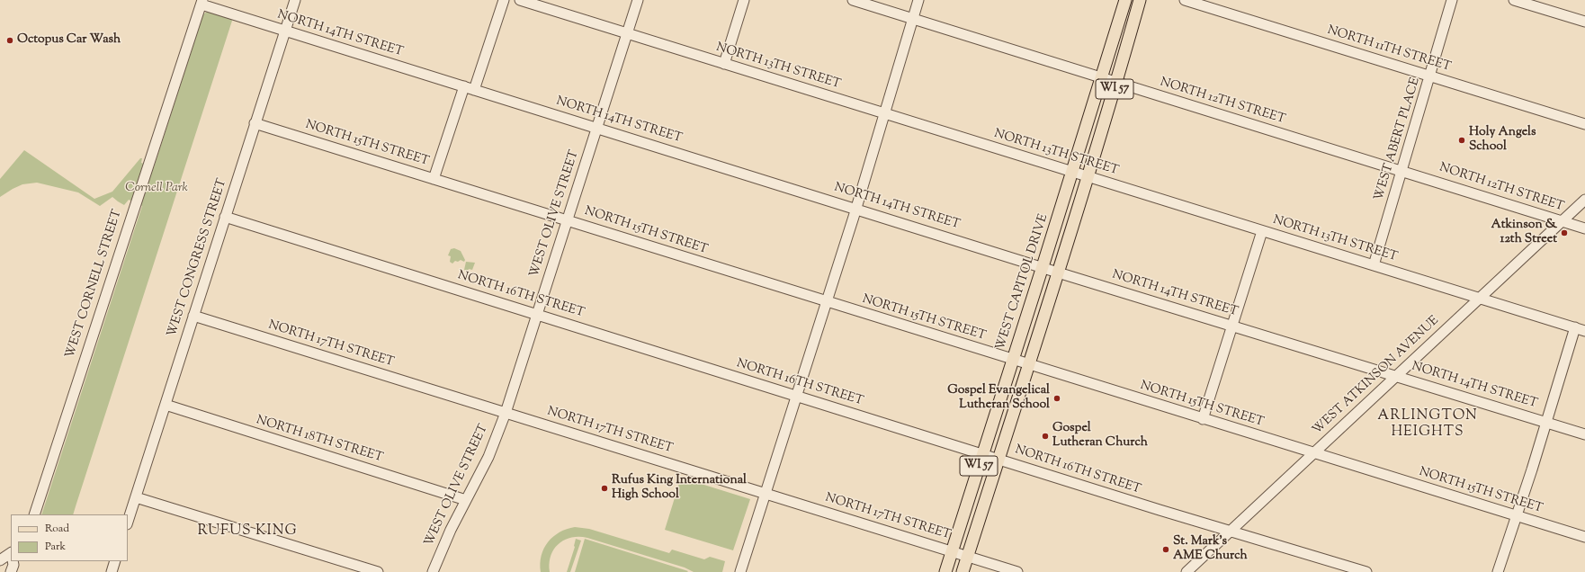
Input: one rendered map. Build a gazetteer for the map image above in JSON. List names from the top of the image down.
{
  "streets": {
    "main road": ["WI 57", "WEST CAPITOL DRIVE"],
    "street": [
      "NORTH 14TH STREET",
      "NORTH 11TH STREET",
      "NORTH 13TH STREET",
      "NORTH 12TH STREET",
      "WEST ABERT PLACE",
      "NORTH 15TH STREET",
      "WEST OLIVE STREET",
      "WEST CONGRESS STREET",
      "WEST CORNELL STREET",
      "NORTH 16TH STREET",
      "NORTH 17TH STREET",
      "WEST ATKINSON AVENUE",
      "NORTH 18TH STREET"
    ]
  },
  "crossings": [
    ["NORTH 14TH STREET", "WI 57"],
    ["NORTH 14TH STREET", "WEST OLIVE STREET"],
    ["NORTH 14TH STREET", "WEST CONGRESS STREET"],
    ["NORTH 14TH STREET", "WEST CAPITOL DRIVE"],
    ["NORTH 14TH STREET", "WEST CORNELL STREET"],
    ["NORTH 14TH STREET", "WEST ATKINSON AVENUE"],
    ["NORTH 11TH STREET", "WEST ABERT PLACE"],
    ["NORTH 13TH STREET", "WI 57"],
    ["NORTH 13TH STREET", "WEST ABERT PLACE"],
    ["NORTH 13TH STREET", "WEST OLIVE STREET"],
    ["NORTH 13TH STREET", "WEST CAPITOL DRIVE"],
    ["NORTH 13TH STREET", "WEST ATKINSON AVENUE"],
    ["WI 57", "NORTH 12TH STREET"],
    ["WI 57", "NORTH 15TH STREET"],
    ["WI 57", "NORTH 16TH STREET"],
    ["WI 57", "NORTH 17TH STREET"],
    ["NORTH 12TH STREET", "WEST ABERT PLACE"],
    ["NORTH 12TH STREET", "WEST CAPITOL DRIVE"],
    ["NORTH 12TH STREET", "WEST ATKINSON AVENUE"],
    ["NORTH 15TH STREET", "WEST OLIVE STREET"],
    ["NORTH 15TH STREET", "WEST CONGRESS STREET"],
    ["NORTH 15TH STREET", "WEST CAPITOL DRIVE"],
    ["NORTH 15TH STREET", "WEST ATKINSON AVENUE"],
    ["WEST OLIVE STREET", "NORTH 16TH STREET"],
    ["WEST OLIVE STREET", "NORTH 17TH STREET"],
    ["WEST OLIVE STREET", "NORTH 18TH STREET"],
    ["WEST CONGRESS STREET", "NORTH 16TH STREET"],
    ["WEST CONGRESS STREET", "NORTH 17TH STREET"],
    ["WEST CONGRESS STREET", "NORTH 18TH STREET"],
    ["WEST CAPITOL DRIVE", "NORTH 16TH STREET"],
    ["WEST CAPITOL DRIVE", "NORTH 17TH STREET"],
    ["NORTH 16TH STREET", "WEST ATKINSON AVENUE"]
  ],
  "districts": ["ARLINGTON HEIGHTS", "RUFUS KING"],
  "parks": ["Cornell Park"],
  "places": [
    "Octopus Car Wash",
    "Holy Angels School",
    "Atkinson & 12th Street",
    "Gospel Evangelical Lutheran School",
    "Gospel Lutheran Church",
    "Rufus King International High School",
    "St. Mark's AME Church"
  ],
  "legend": ["Road", "Park"]
}
